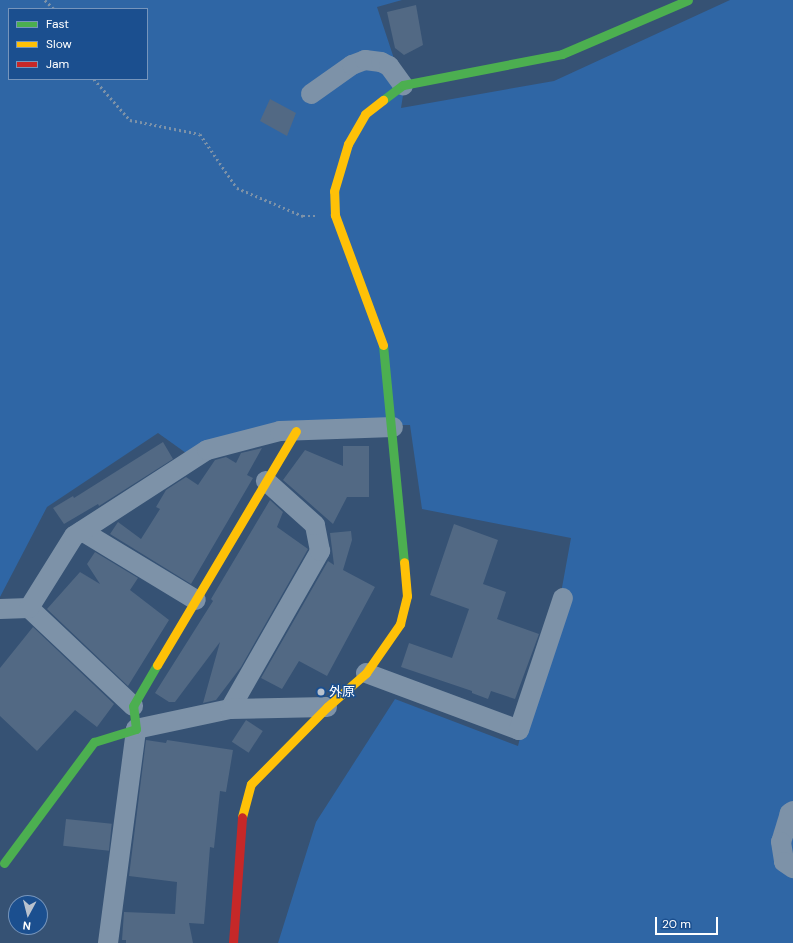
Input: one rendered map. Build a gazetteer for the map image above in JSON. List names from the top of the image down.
{
  "places": ["外原"],
  "legend": ["Fast", "Slow", "Jam"],
  "scale_bar": "20 m",
  "north": "bottom"
}
